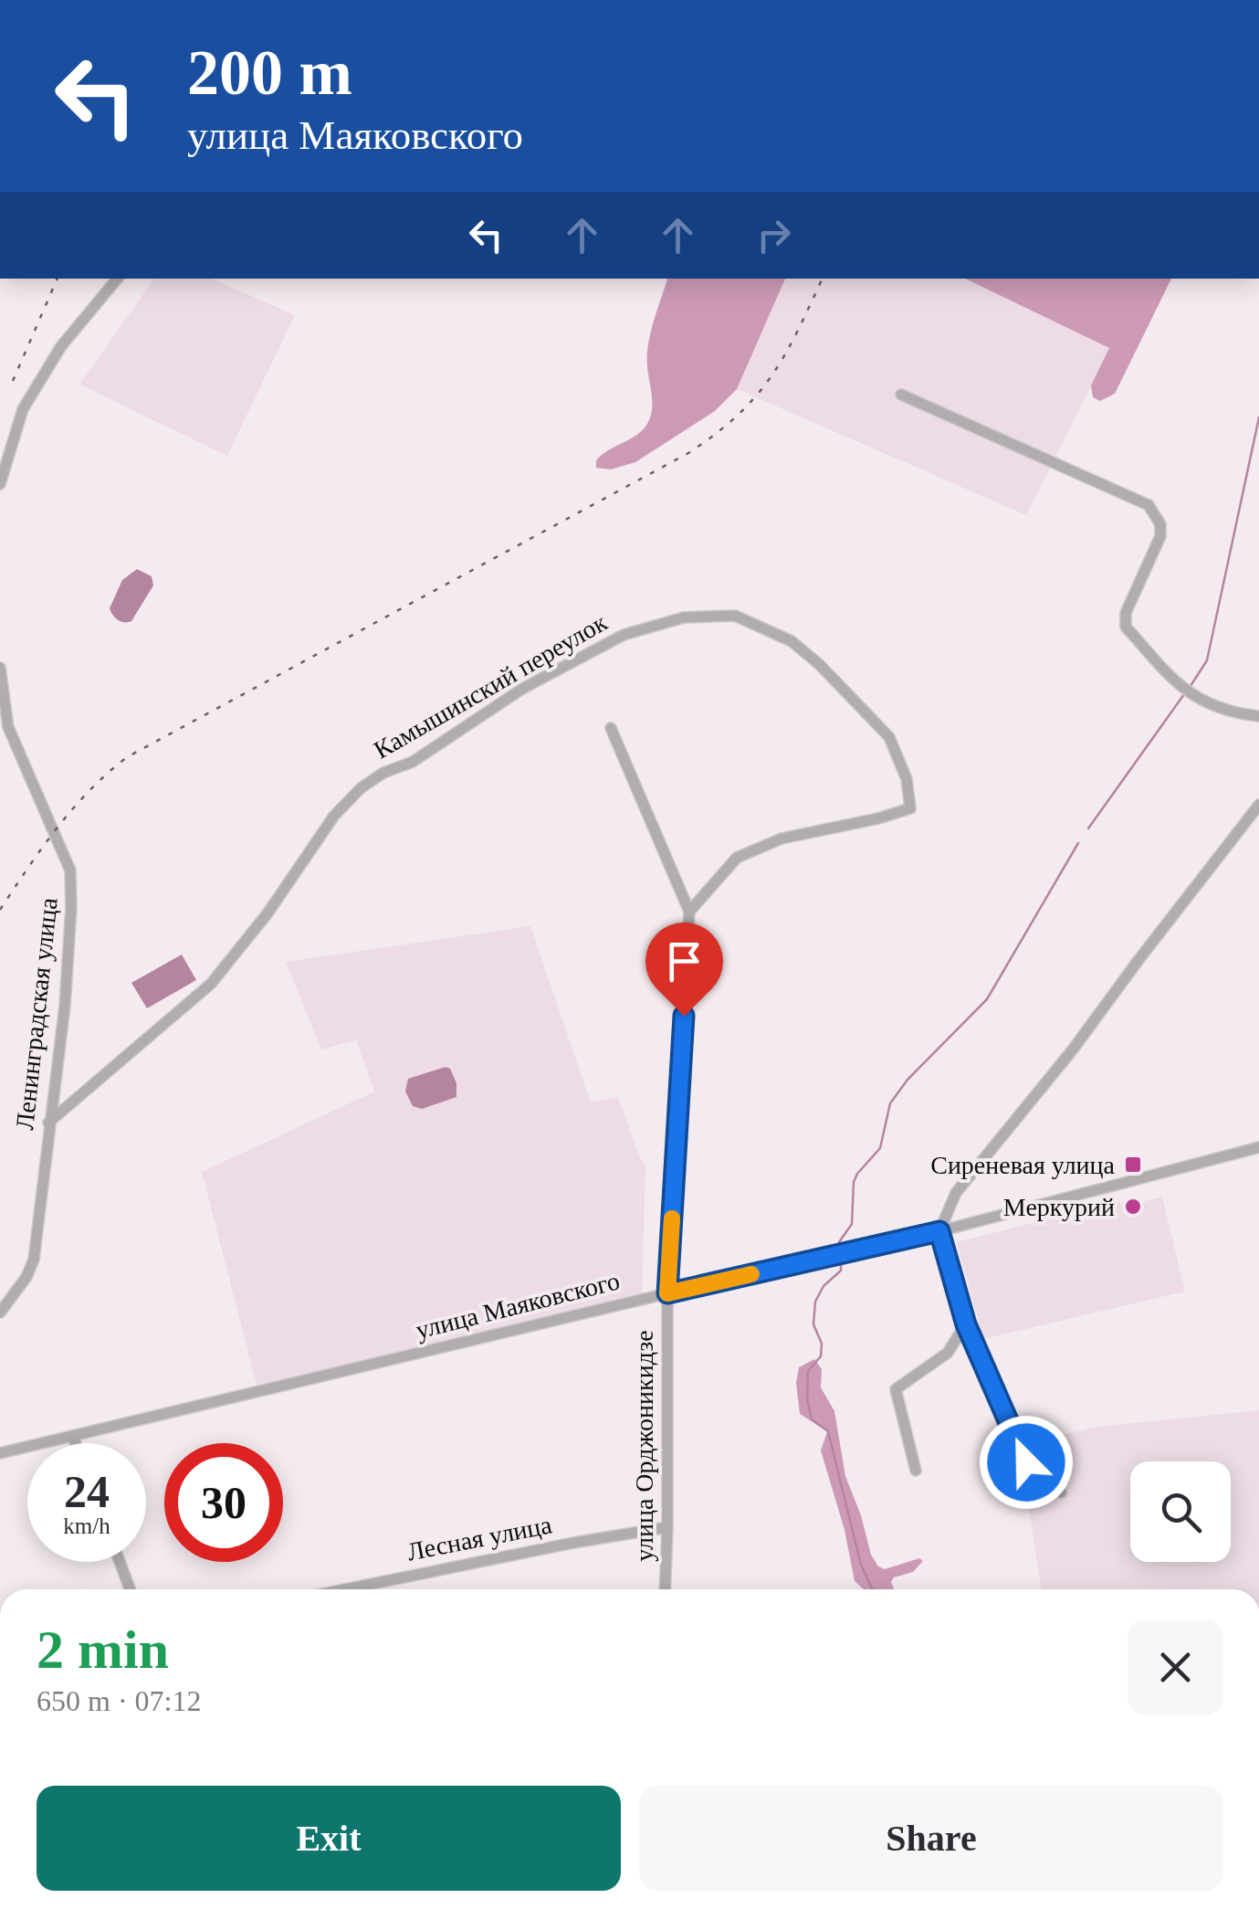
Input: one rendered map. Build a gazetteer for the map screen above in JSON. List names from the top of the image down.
{
  "streets": {
    "street": [
      "Камышинский переулок",
      "Ленинградская улица",
      "улица Маяковского",
      "улица Орджоникидзе",
      "Лесная улица"
    ]
  },
  "crossings": [
    ["Камышинский переулок", "Ленинградская улица"],
    ["Камышинский переулок", "улица Орджоникидзе"],
    ["улица Маяковского", "улица Орджоникидзе"],
    ["улица Орджоникидзе", "Лесная улица"]
  ],
  "places": {
    "transit": ["Сиреневая улица"],
    "other": ["Меркурий"]
  },
  "page": {
    "turn": ["200 m", "улица Маяковского"],
    "speed": "24 km/h",
    "limit": "30",
    "heading": ["2 min", "650 m · 07:12"],
    "buttons": ["Exit", "Share"]
  }
}
